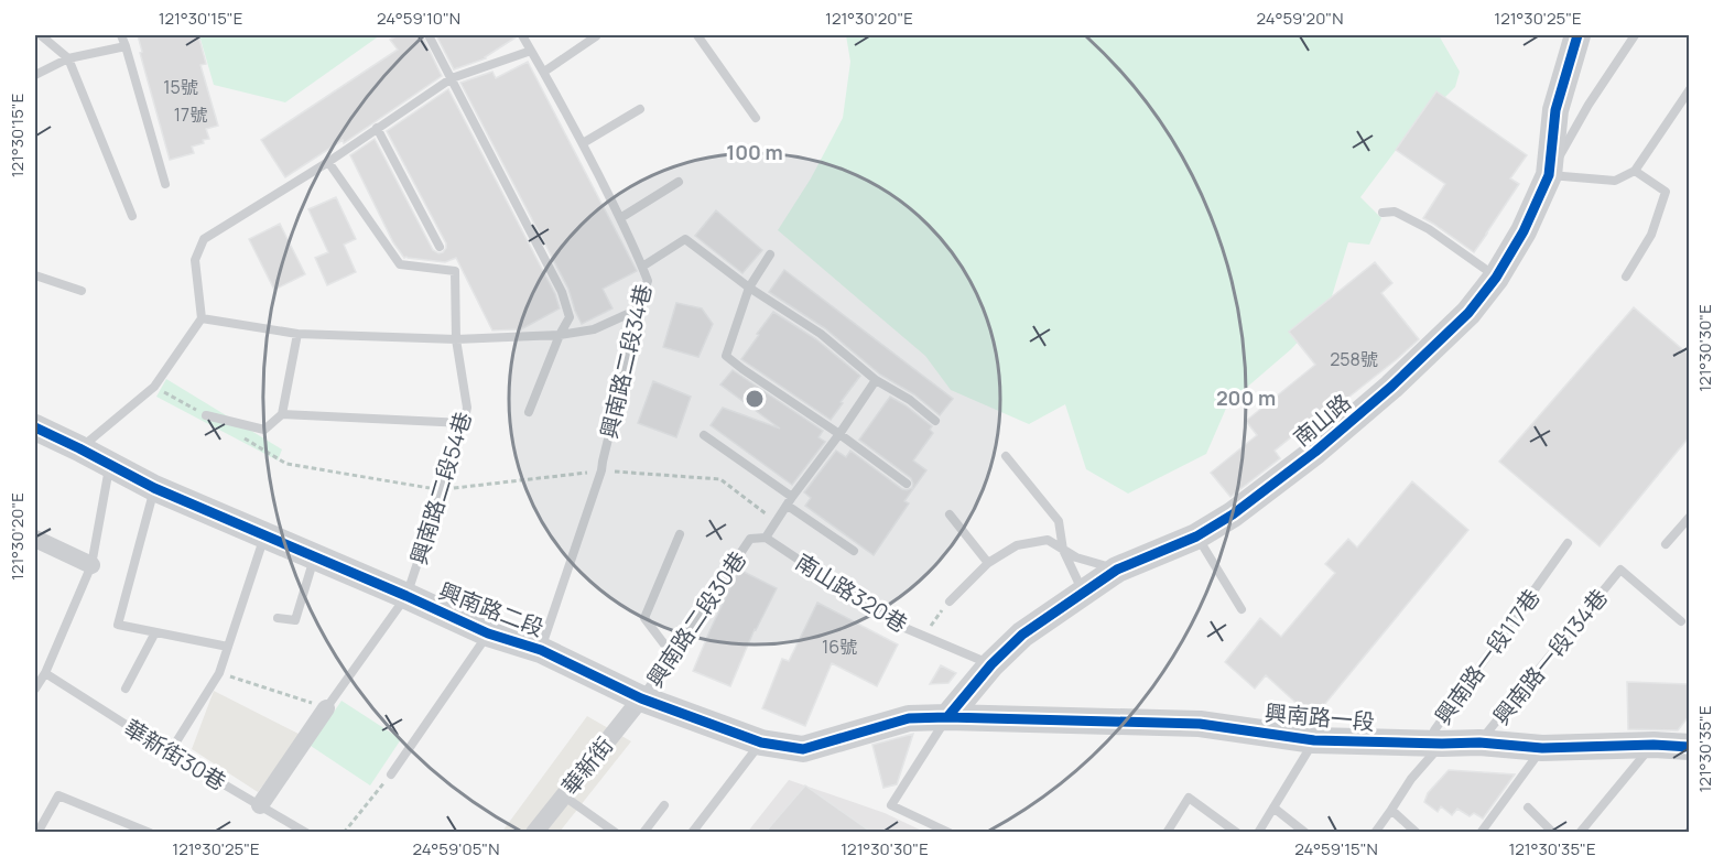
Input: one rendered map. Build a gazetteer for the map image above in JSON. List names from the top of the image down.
{
  "streets": {
    "street": [
      "南山路",
      "興南路二段",
      "興南路一段",
      "華新街"
    ],
    "lane": [
      "興南路二段34巷",
      "興南路二段54巷",
      "南山路320巷",
      "興南路二段30巷",
      "興南路一段117巷",
      "興南路一段134巷",
      "華新街30巷"
    ]
  },
  "crossings": [
    ["興南路二段34巷", "興南路二段"],
    ["南山路", "南山路320巷"],
    ["南山路", "興南路二段"],
    ["南山路", "興南路一段"],
    ["興南路二段54巷", "興南路二段"],
    ["興南路二段", "興南路二段30巷"],
    ["興南路二段", "興南路一段"],
    ["興南路二段", "華新街"],
    ["興南路二段30巷", "華新街"],
    ["興南路一段117巷", "興南路一段"],
    ["興南路一段134巷", "興南路一段"]
  ],
  "house_numbers": [
    "15號",
    "17號",
    "258號",
    "16號"
  ],
  "coordinates": [
    "121°30'15\"E",
    "24°59'10\"N",
    "121°30'20\"E",
    "24°59'20\"N",
    "121°30'25\"E",
    "121°30'30\"E",
    "121°30'35\"E",
    "24°59'05\"N",
    "24°59'15\"N"
  ],
  "rings": ["100 m", "200 m"]
}
